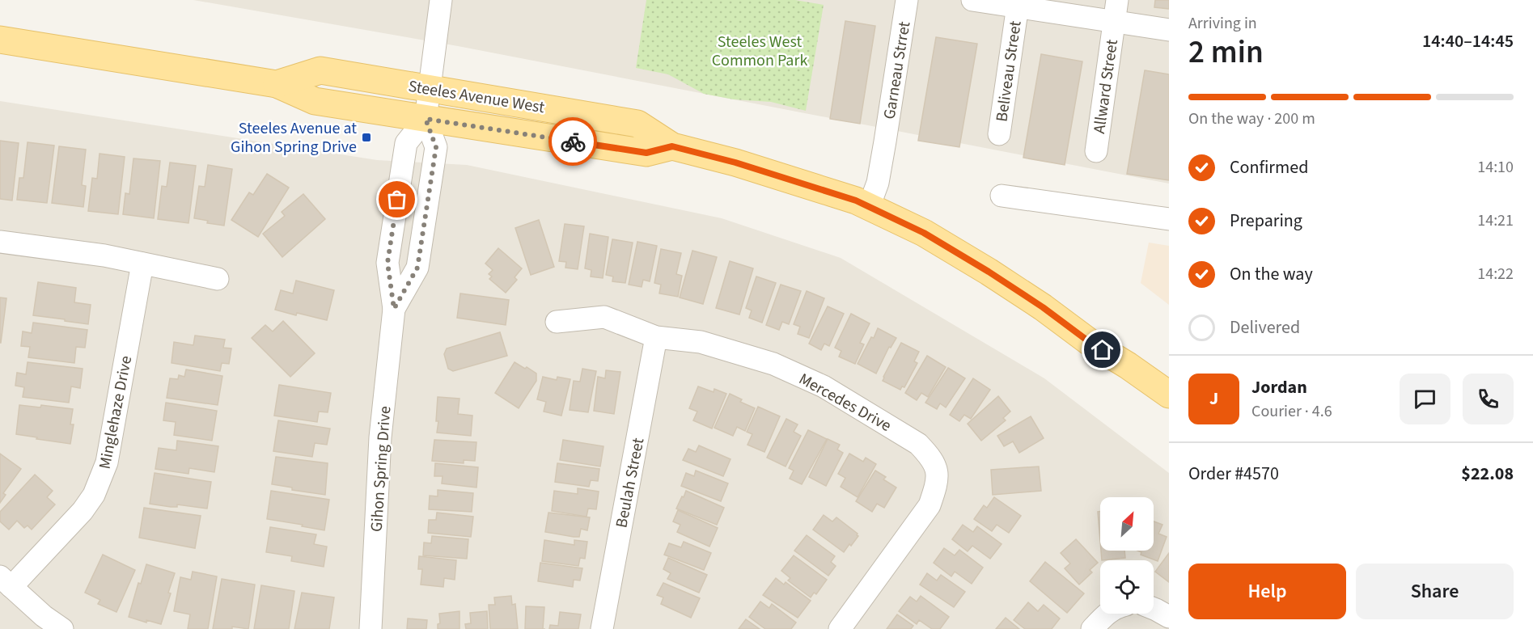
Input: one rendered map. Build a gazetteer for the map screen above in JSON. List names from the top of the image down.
{
  "streets": {
    "main road": ["Steeles Avenue West"],
    "street": [
      "Garneau Strret",
      "Beliveau Street",
      "Allward Street",
      "Mercedes Drive",
      "Minglehaze Drive",
      "Gihon Spring Drive",
      "Beulah Street"
    ]
  },
  "crossings": [
    ["Garneau Strret", "Steeles Avenue West"],
    ["Steeles Avenue West", "Gihon Spring Drive"],
    ["Mercedes Drive", "Beulah Street"]
  ],
  "parks": ["Steeles West Common Park"],
  "places": {
    "transit": ["Steeles Avenue at Gihon Spring Drive"]
  },
  "north": "top right",
  "page": {
    "heading": ["2 min", "Arriving in", "14:40–14:45"],
    "panel": [
      "Jordan",
      "Courier · 4.6",
      "Order #4570",
      "$22.08"
    ],
    "bar": "On the way · 200 m",
    "list": [
      ["Confirmed", "14:10"],
      ["Preparing", "14:21"],
      ["On the way", "14:22"],
      "Delivered"
    ],
    "round": "J",
    "buttons": ["Help", "Share"]
  }
}
